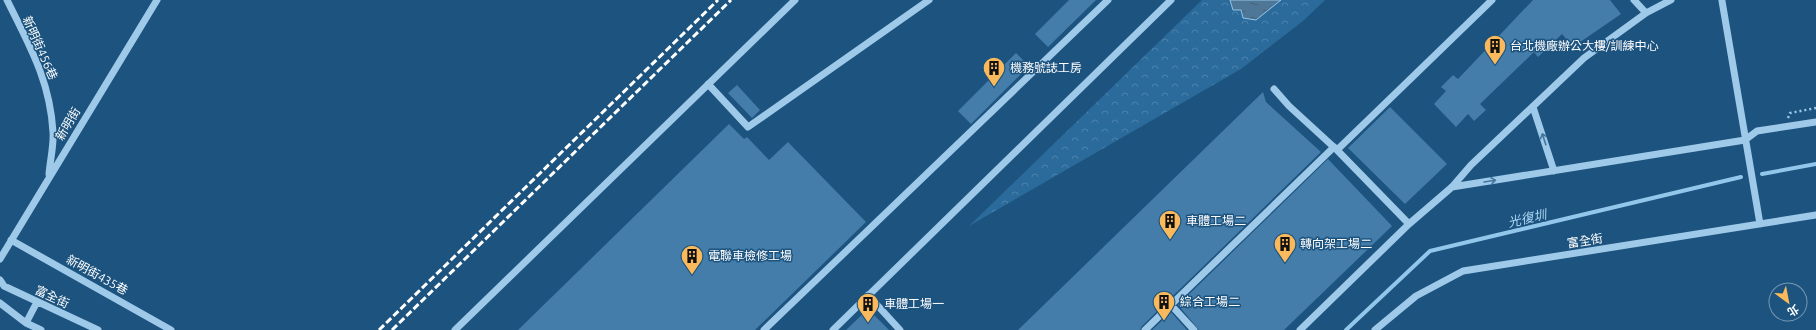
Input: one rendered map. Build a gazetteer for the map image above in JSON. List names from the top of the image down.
{
  "streets": {
    "street": [
      "新明街456巷",
      "新明街",
      "富全街",
      "新明街435巷"
    ]
  },
  "crossings": [
    ["新明街456巷", "新明街"],
    ["新明街", "新明街435巷"]
  ],
  "water": ["光復圳"],
  "places": {
    "building": [
      "台北機廠辦公大樓/訓練中心",
      "機務號誌工房",
      "車體工場二",
      "轉向架工場二",
      "電聯車檢修工場",
      "綜合工場二",
      "車體工場一"
    ]
  },
  "north": "bottom right"
}
